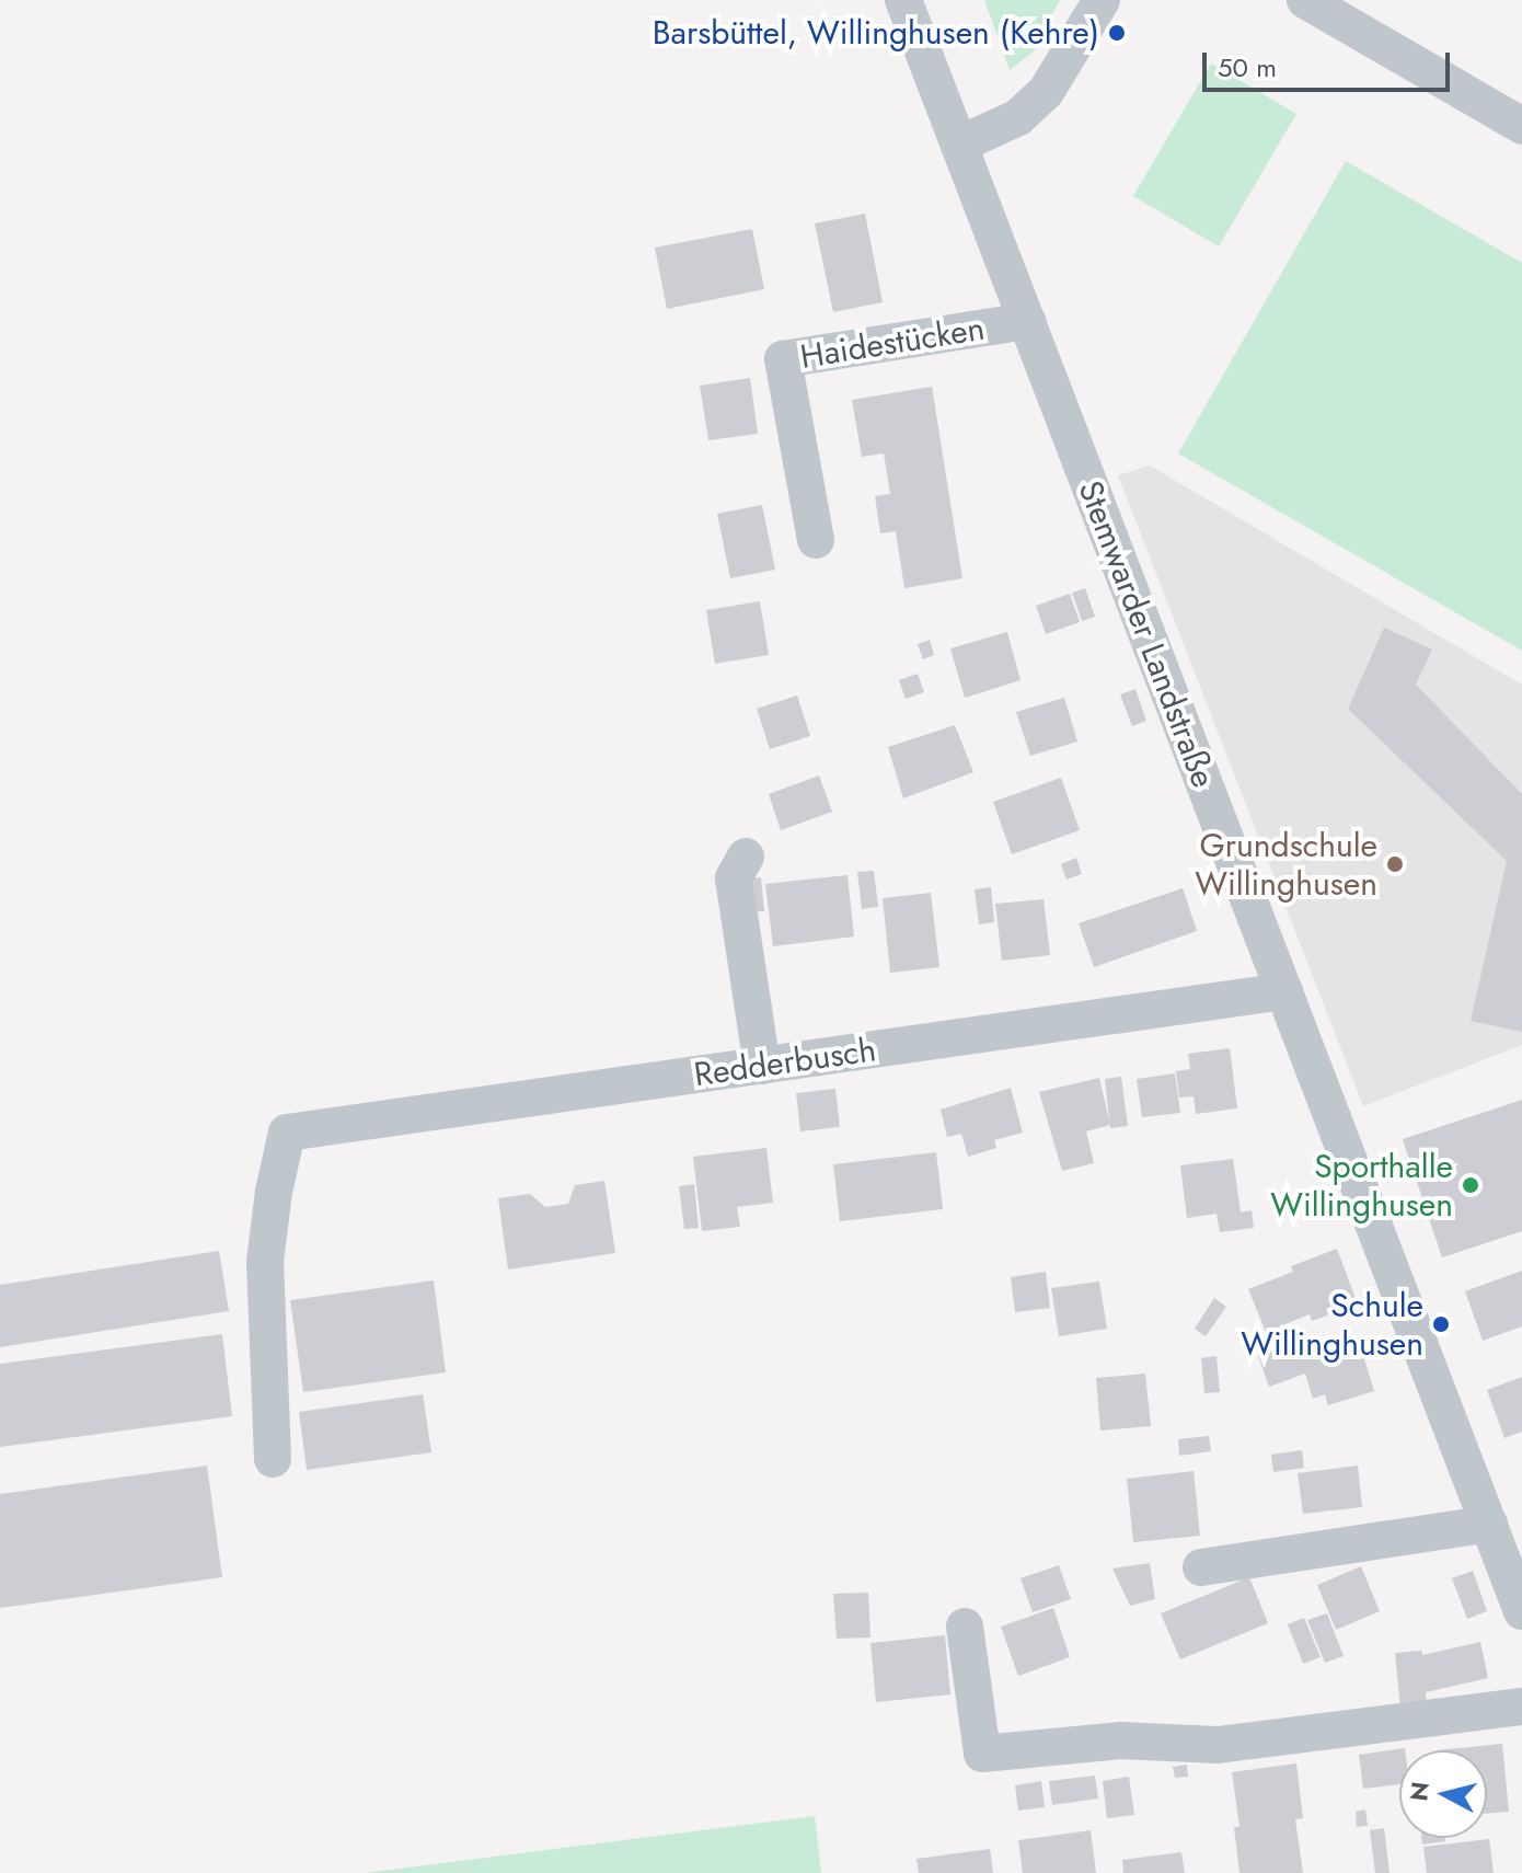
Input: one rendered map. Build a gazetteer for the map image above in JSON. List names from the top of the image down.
{
  "streets": {
    "street": ["Haidestücken", "Stemwarder Landstraße", "Redderbusch"]
  },
  "crossings": [
    ["Haidestücken", "Stemwarder Landstraße"],
    ["Stemwarder Landstraße", "Redderbusch"]
  ],
  "places": [
    "Barsbüttel, Willinghusen (Kehre)",
    "Grundschule Willinghusen",
    "Sporthalle Willinghusen",
    "Schule Willinghusen"
  ],
  "scale_bar": "50 m",
  "north": "left"
}
